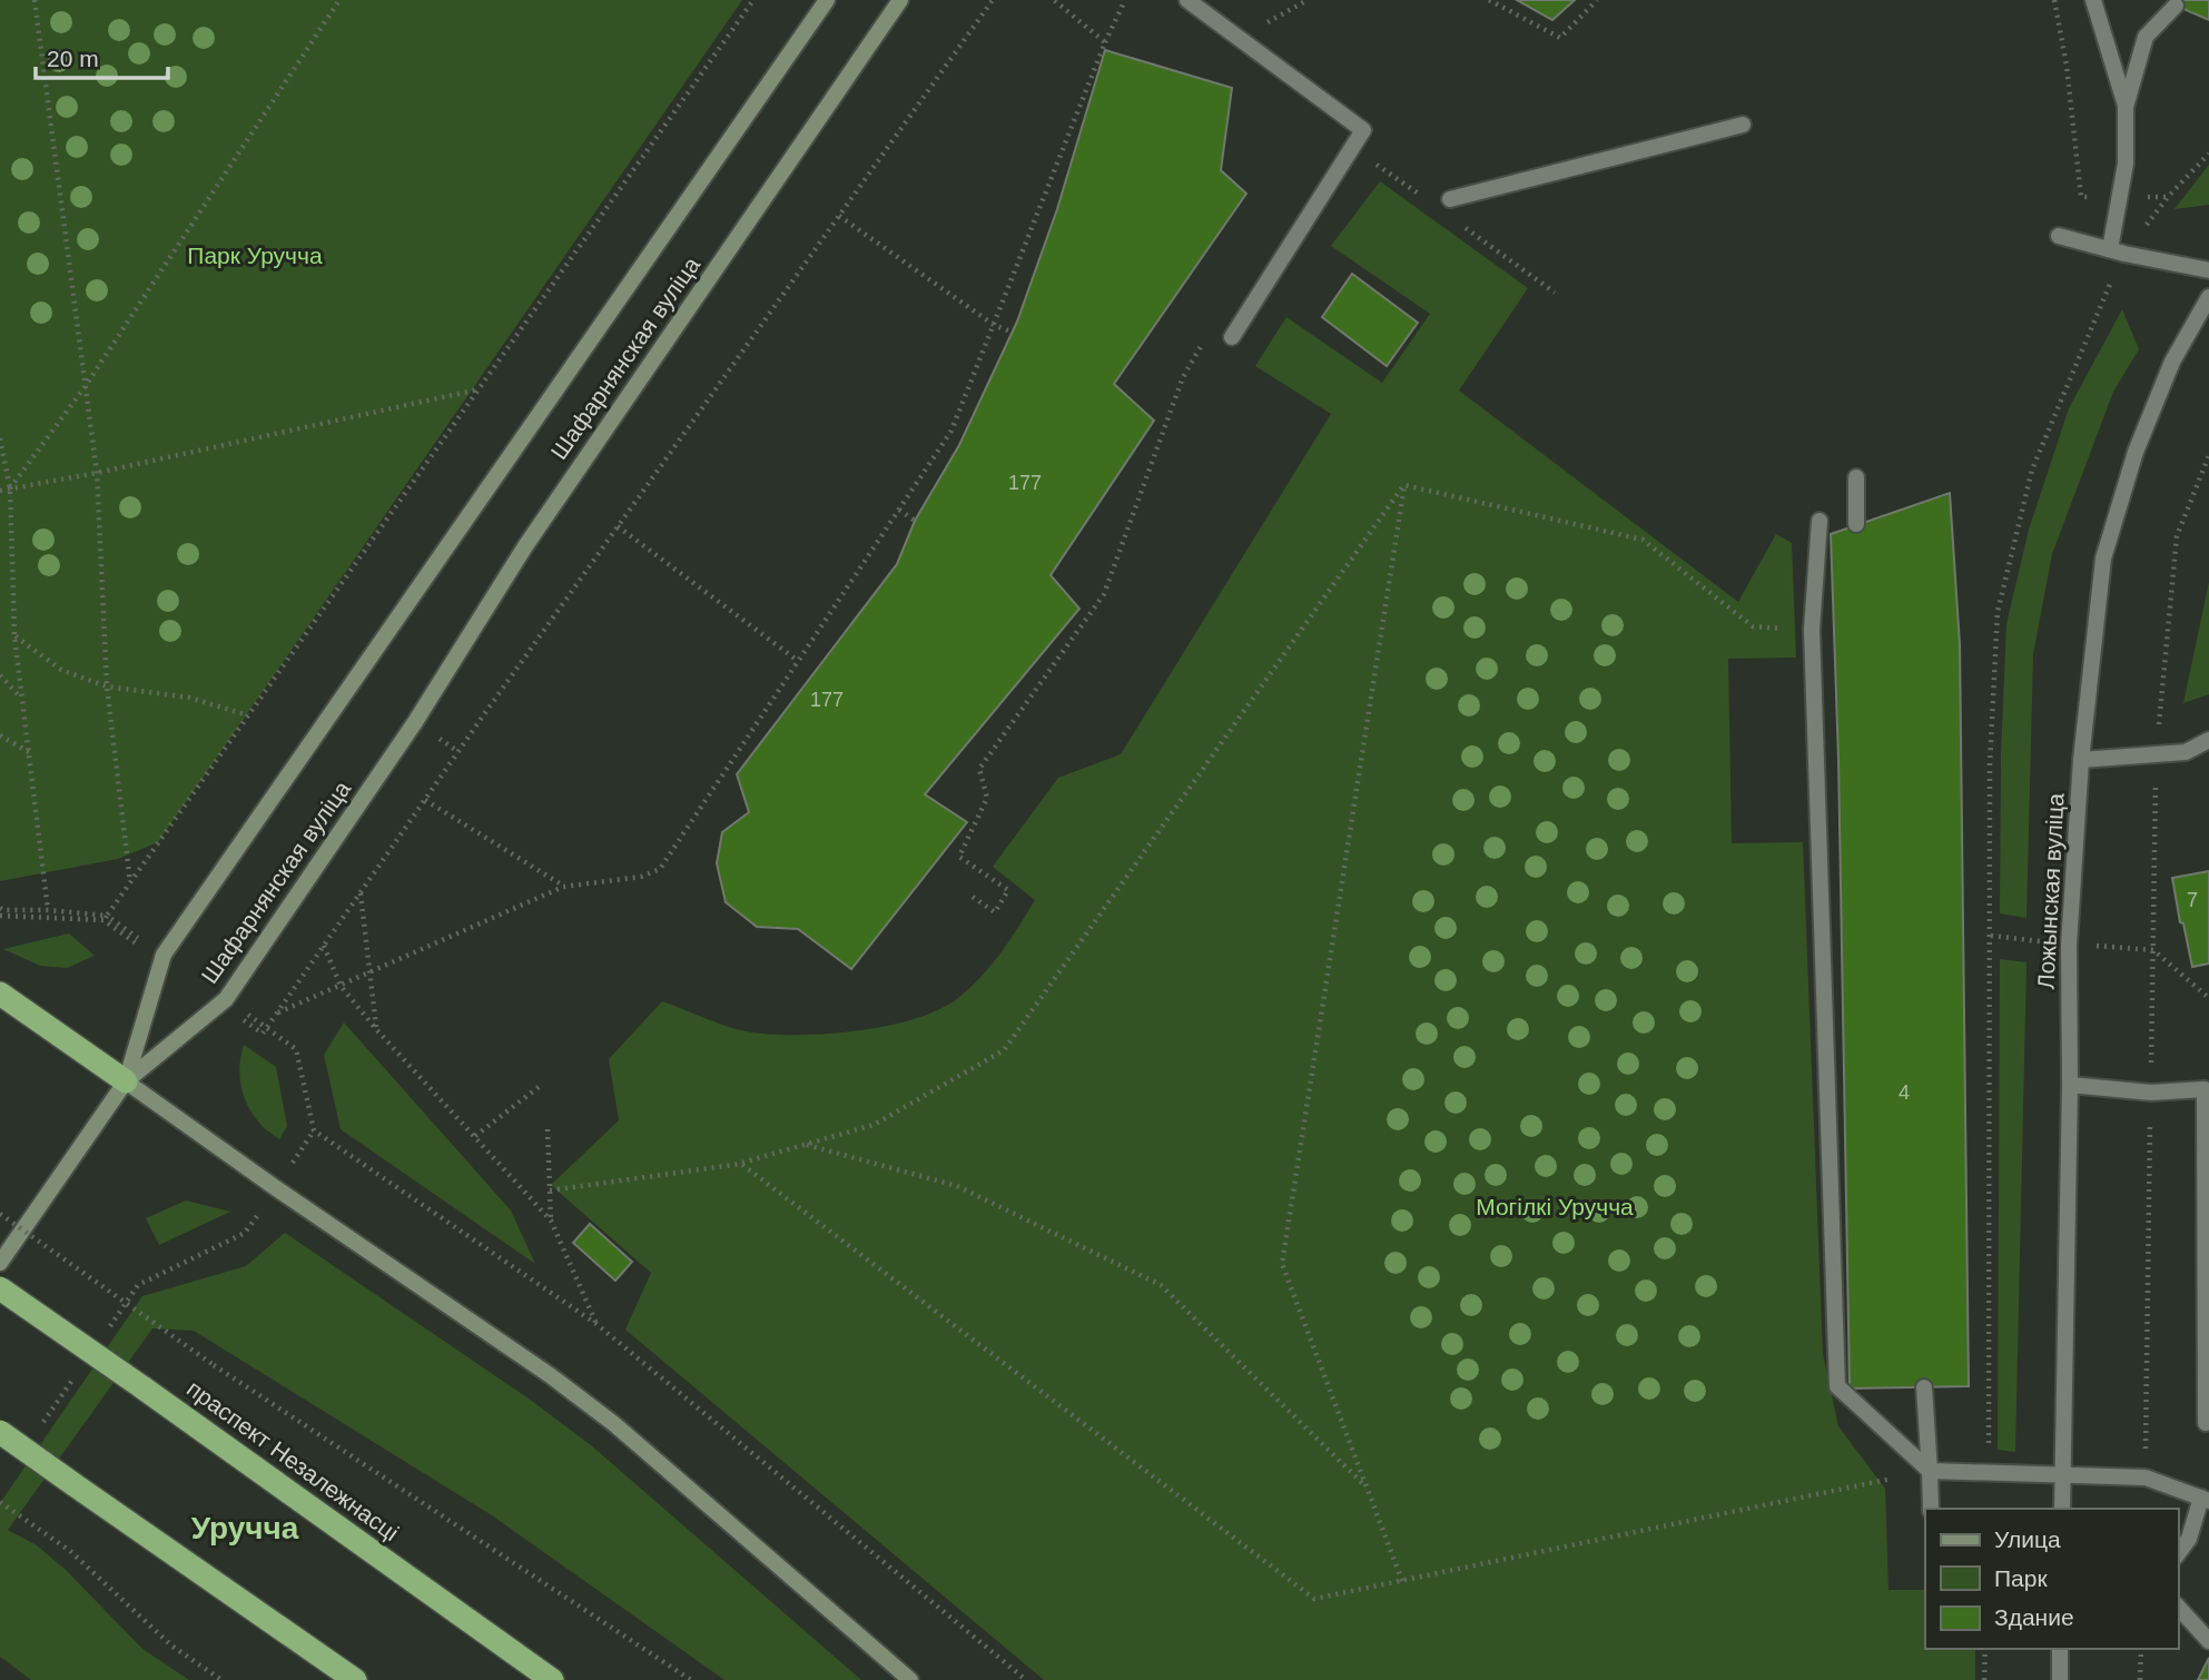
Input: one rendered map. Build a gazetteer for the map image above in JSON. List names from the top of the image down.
{
  "streets": {
    "highway": ["праспект Незалежнасці"],
    "main road": ["Шафарнянская вуліца"],
    "street": ["Ложынская вуліца"]
  },
  "districts": ["Уручча"],
  "parks": ["Парк Уручча", "Могілкі Уручча"],
  "house_numbers": [
    "177",
    "177",
    "7",
    "4"
  ],
  "legend": ["Улица", "Парк", "Здание"],
  "scale_bar": "20 m"
}
